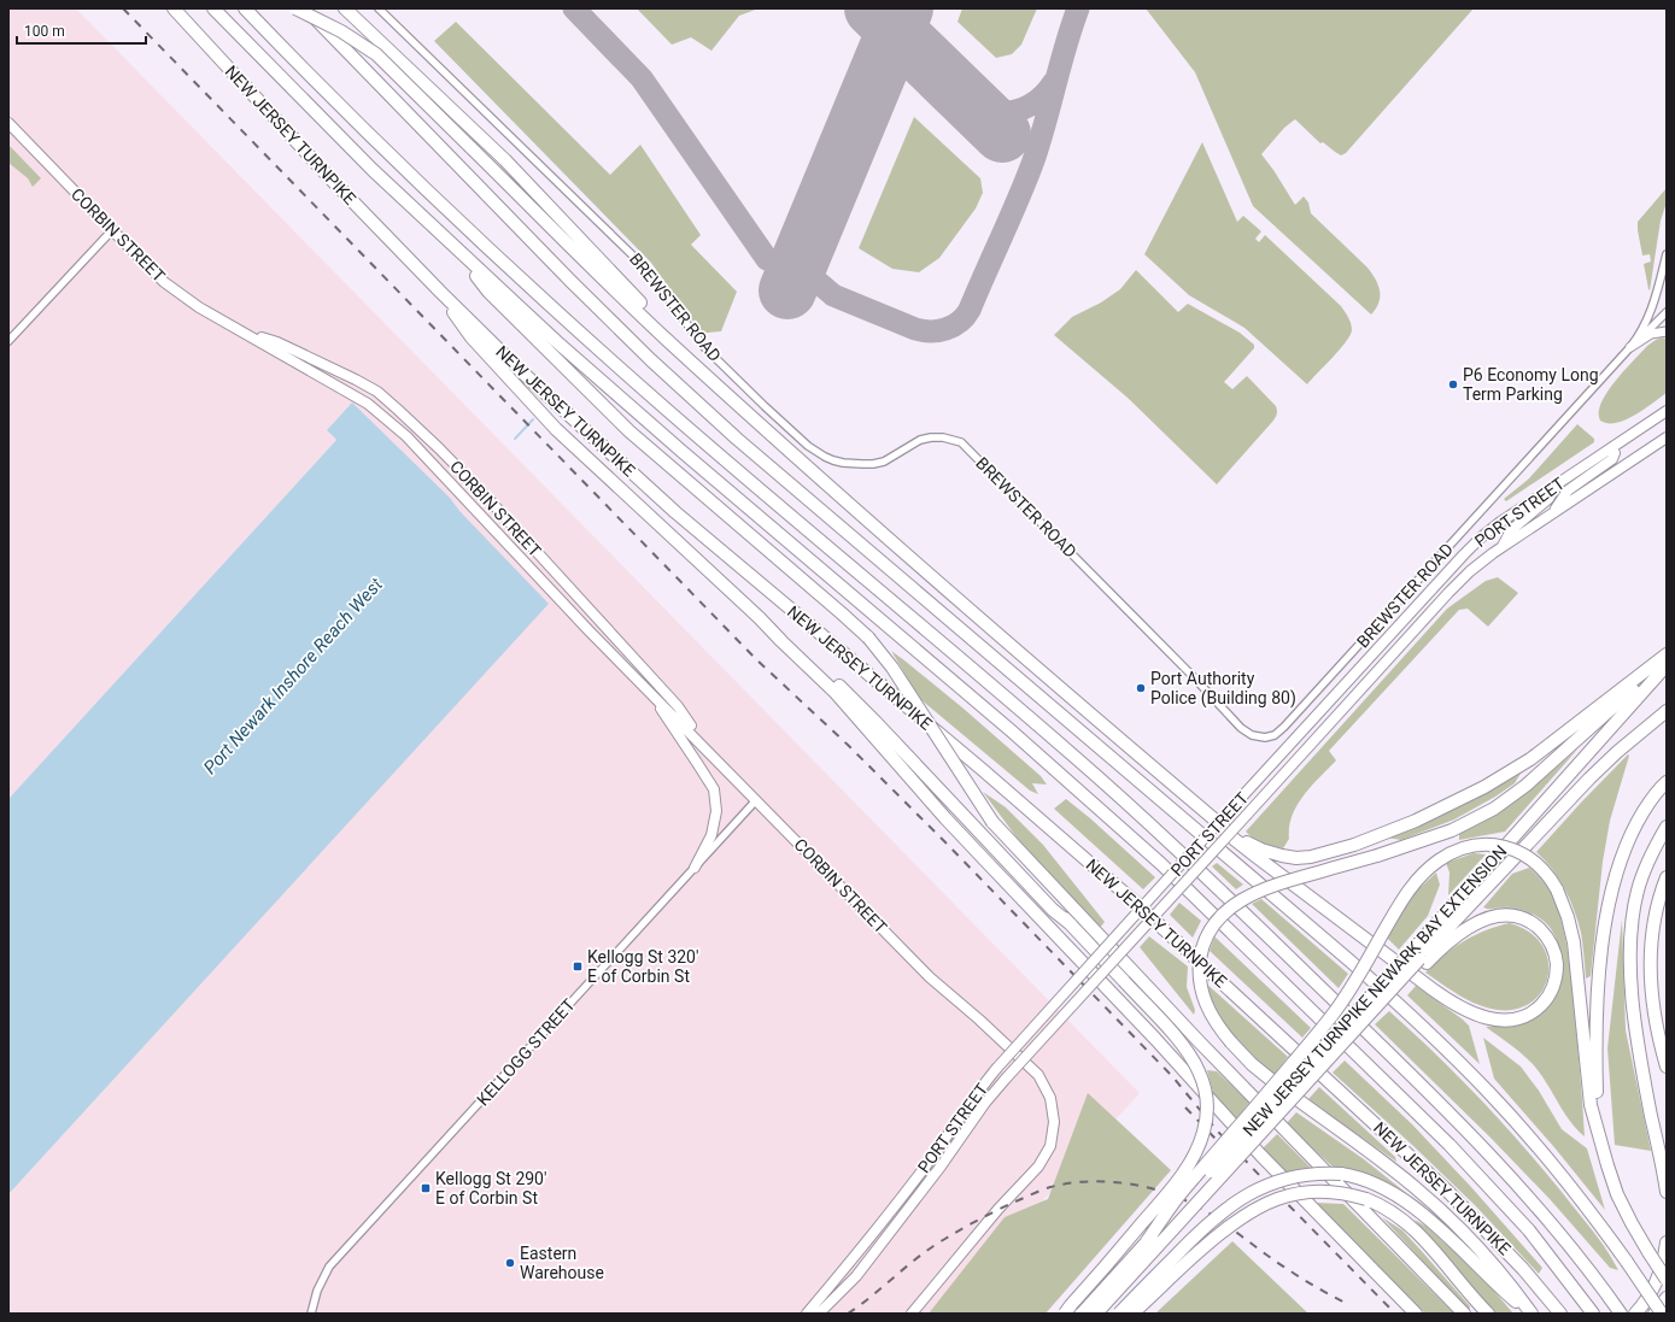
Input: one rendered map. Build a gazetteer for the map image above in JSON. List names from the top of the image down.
{
  "streets": {
    "highway": ["NEW JERSEY TURNPIKE", "NEW JERSEY TURNPIKE NEWARK BAY EXTENSION"],
    "main road": ["CORBIN STREET", "PORT STREET"],
    "street": ["BREWSTER ROAD", "KELLOGG STREET"]
  },
  "crossings": [
    ["CORBIN STREET", "KELLOGG STREET"]
  ],
  "water": ["Port Newark Inshore Reach West"],
  "places": {
    "other": ["P6 Economy Long Term Parking", "Port Authority Police (Building 80)", "Eastern Warehouse"],
    "transit": ["Kellogg St 320' E of Corbin St", "Kellogg St 290' E of Corbin St"]
  },
  "scale_bar": "100 m"
}
